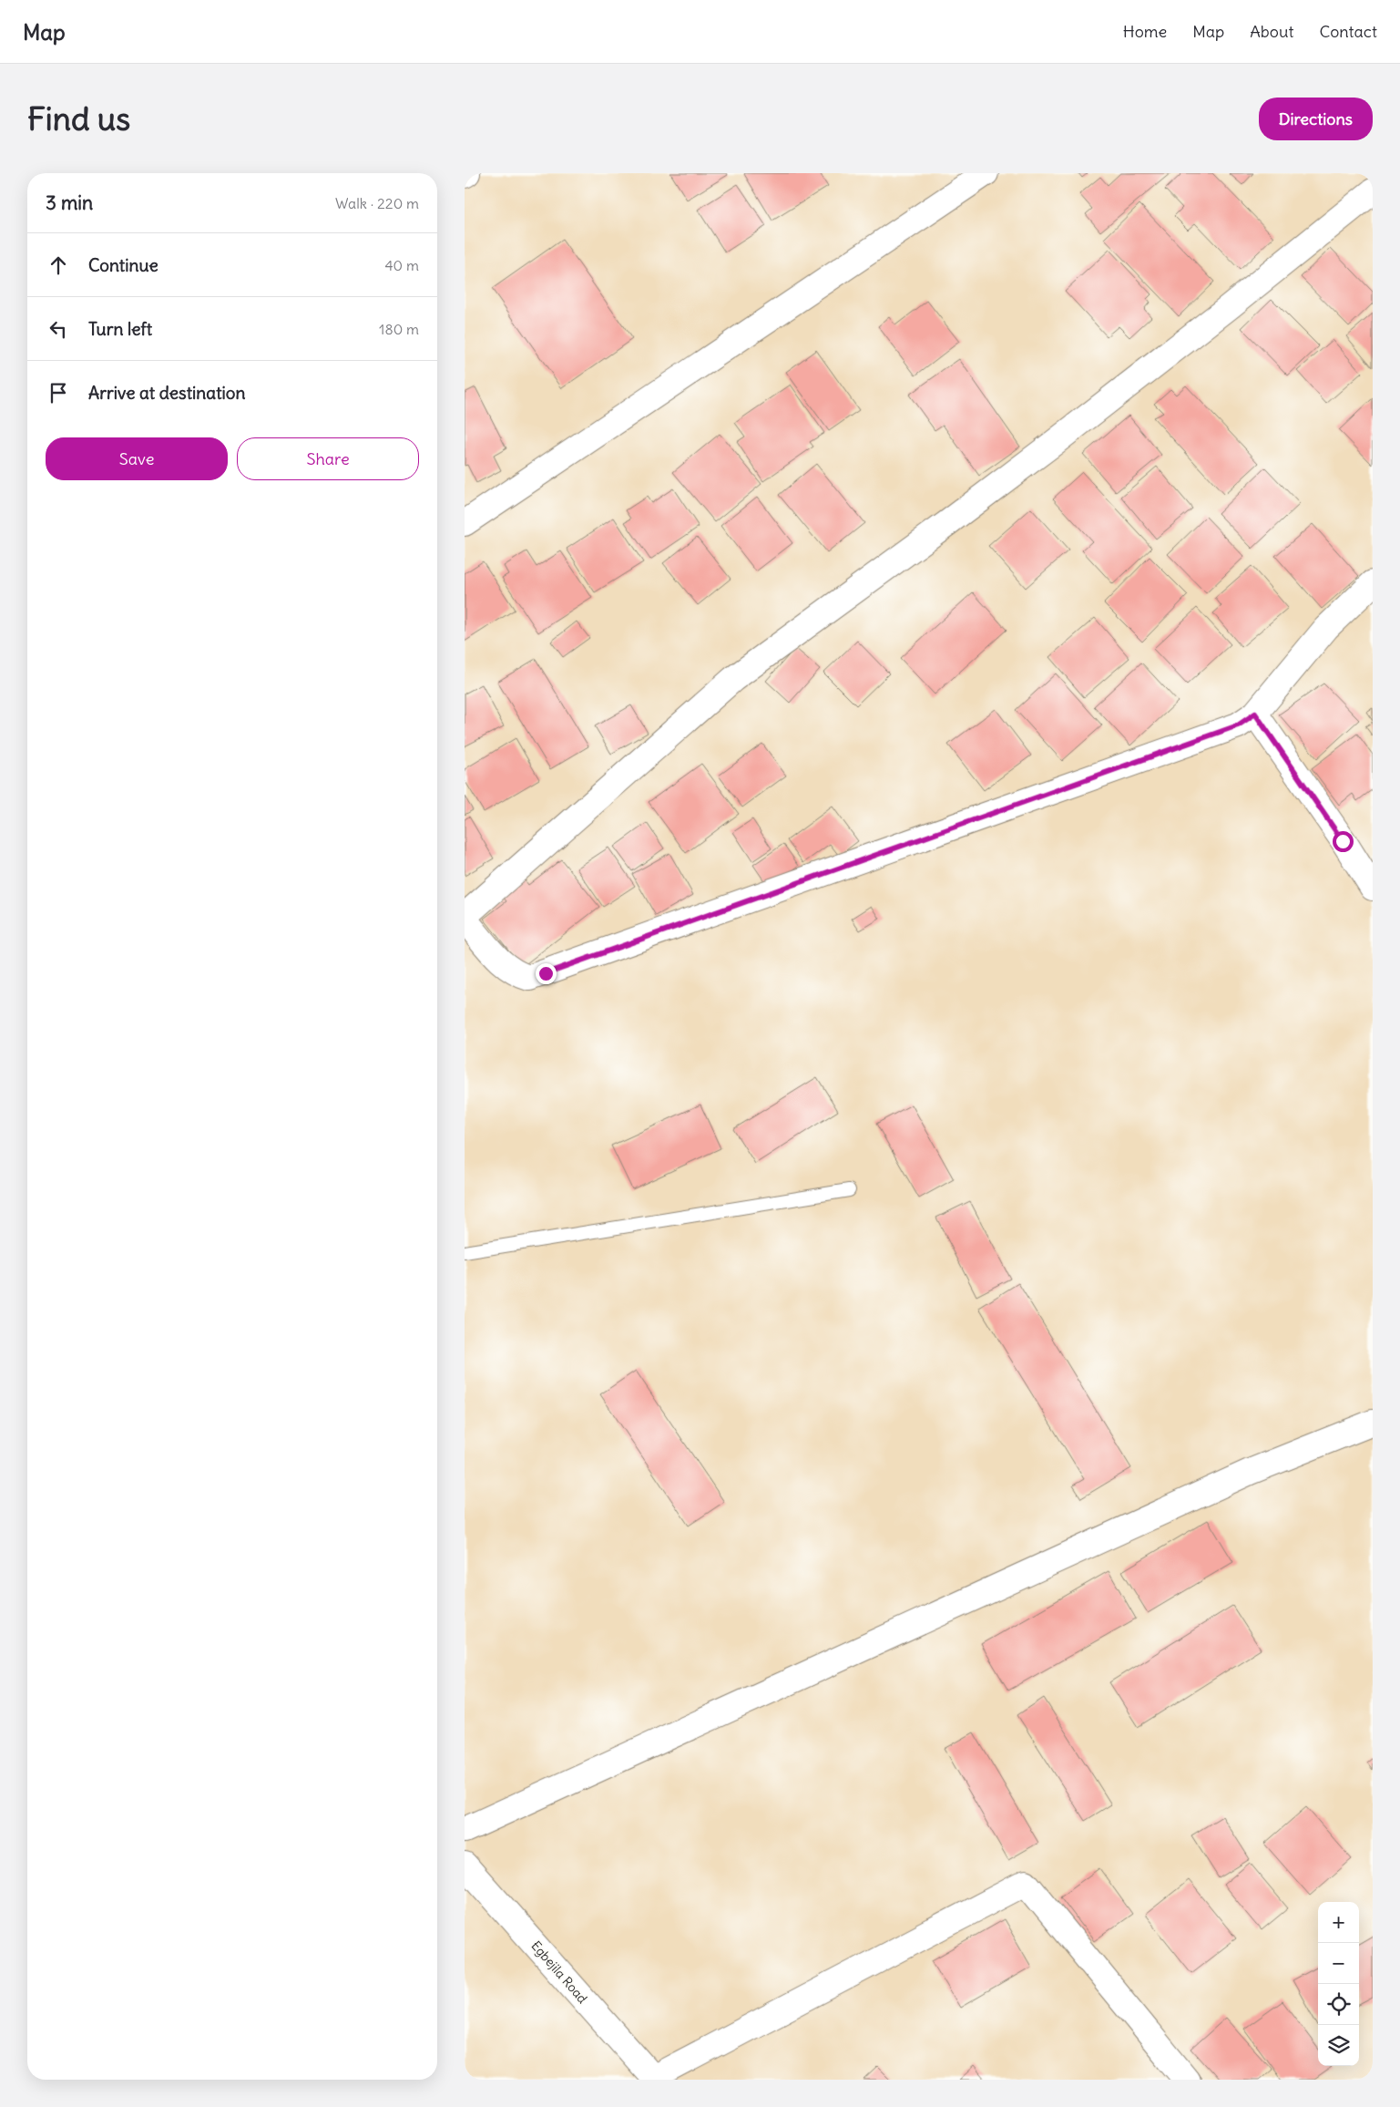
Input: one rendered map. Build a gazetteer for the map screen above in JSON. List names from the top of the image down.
{
  "streets": {
    "street": ["Egbejila Road"]
  },
  "page": {
    "header": "Map",
    "nav": [
      "Home",
      "Map",
      "About",
      "Contact"
    ],
    "buttons": [
      "Directions",
      ["Save", "Share"]
    ],
    "title": "Find us",
    "heading": ["3 min", "Walk · 220 m"],
    "list": [
      ["Continue", "40 m"],
      ["Turn left", "180 m"],
      "Arrive at destination"
    ],
    "map_buttons": ["+", "−"]
  }
}
